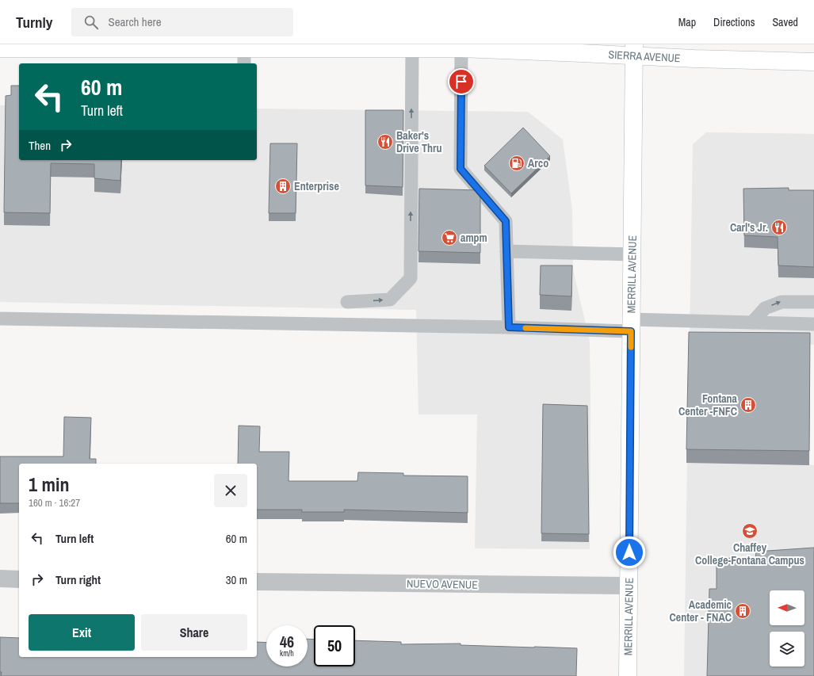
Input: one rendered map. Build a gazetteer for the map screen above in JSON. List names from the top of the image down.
{
  "streets": {
    "main road": ["SIERRA AVENUE", "MERRILL AVENUE"],
    "street": ["NUEVO AVENUE"]
  },
  "crossings": [
    ["SIERRA AVENUE", "MERRILL AVENUE"],
    ["MERRILL AVENUE", "NUEVO AVENUE"]
  ],
  "places": {
    "restaurant": ["Baker's Drive Thru", "Carl's Jr."],
    "fuel station": ["Arco"],
    "building": ["Enterprise", "Fontana Center -FNFC", "Academic Center - FNAC"],
    "supermarket": ["ampm"],
    "school or university": ["Chaffey College-Fontana Campus"]
  },
  "north": "left",
  "page": {
    "header": "Turnly",
    "search": "Search here",
    "nav": ["Map", "Directions", "Saved"],
    "turn": ["60 m", "Turn left"],
    "then": "Then",
    "heading": ["1 min", "160 m · 16:27"],
    "list": [
      {
        "name": "Turn left",
        "value": "60 m"
      },
      {
        "name": "Turn right",
        "value": "30 m"
      }
    ],
    "buttons": ["Exit", "Share"],
    "speed": "46 km/h",
    "limit": "50"
  }
}
